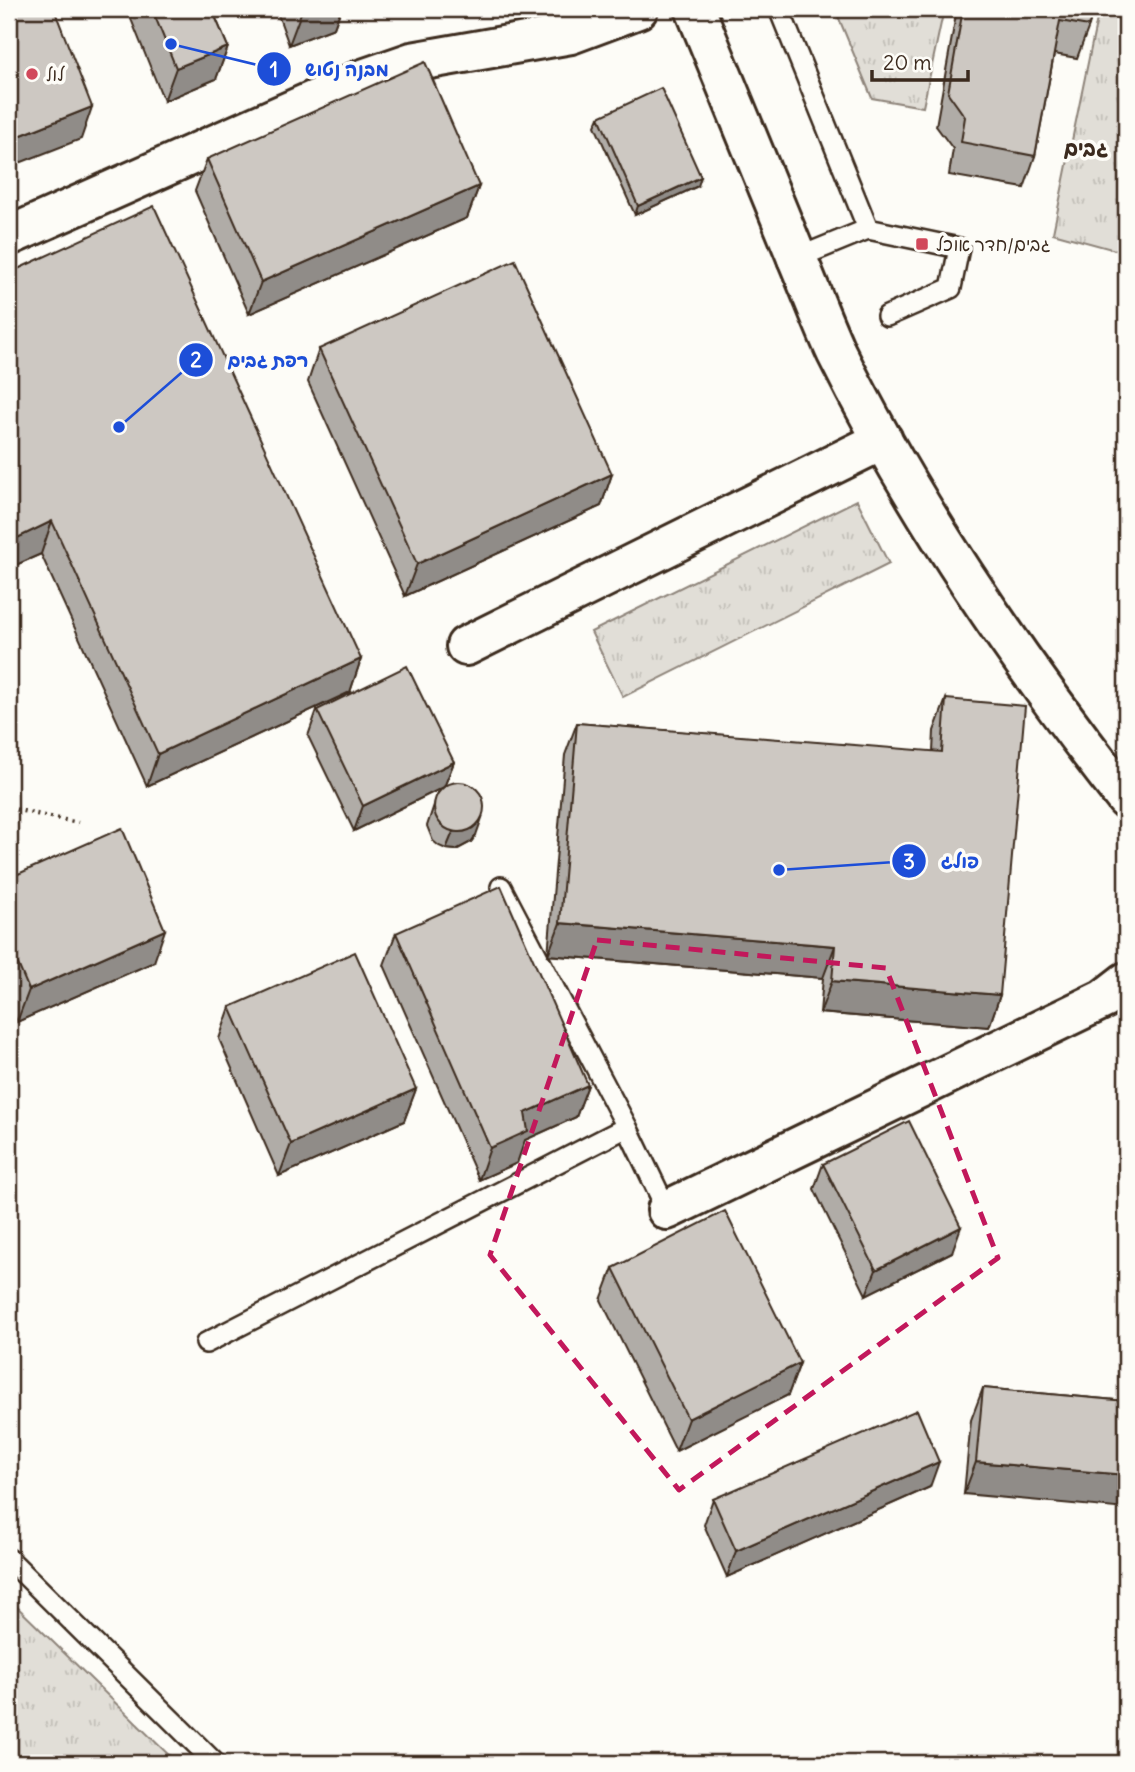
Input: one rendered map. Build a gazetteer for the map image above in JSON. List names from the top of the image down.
{
  "districts": ["גבים"],
  "places": {
    "other": [
      "מבנה נטוש",
      "לול",
      "רפת גבים",
      "פולג"
    ],
    "transit": ["גבים/חדר אוכל"]
  },
  "scale_bar": "20 m"
}
